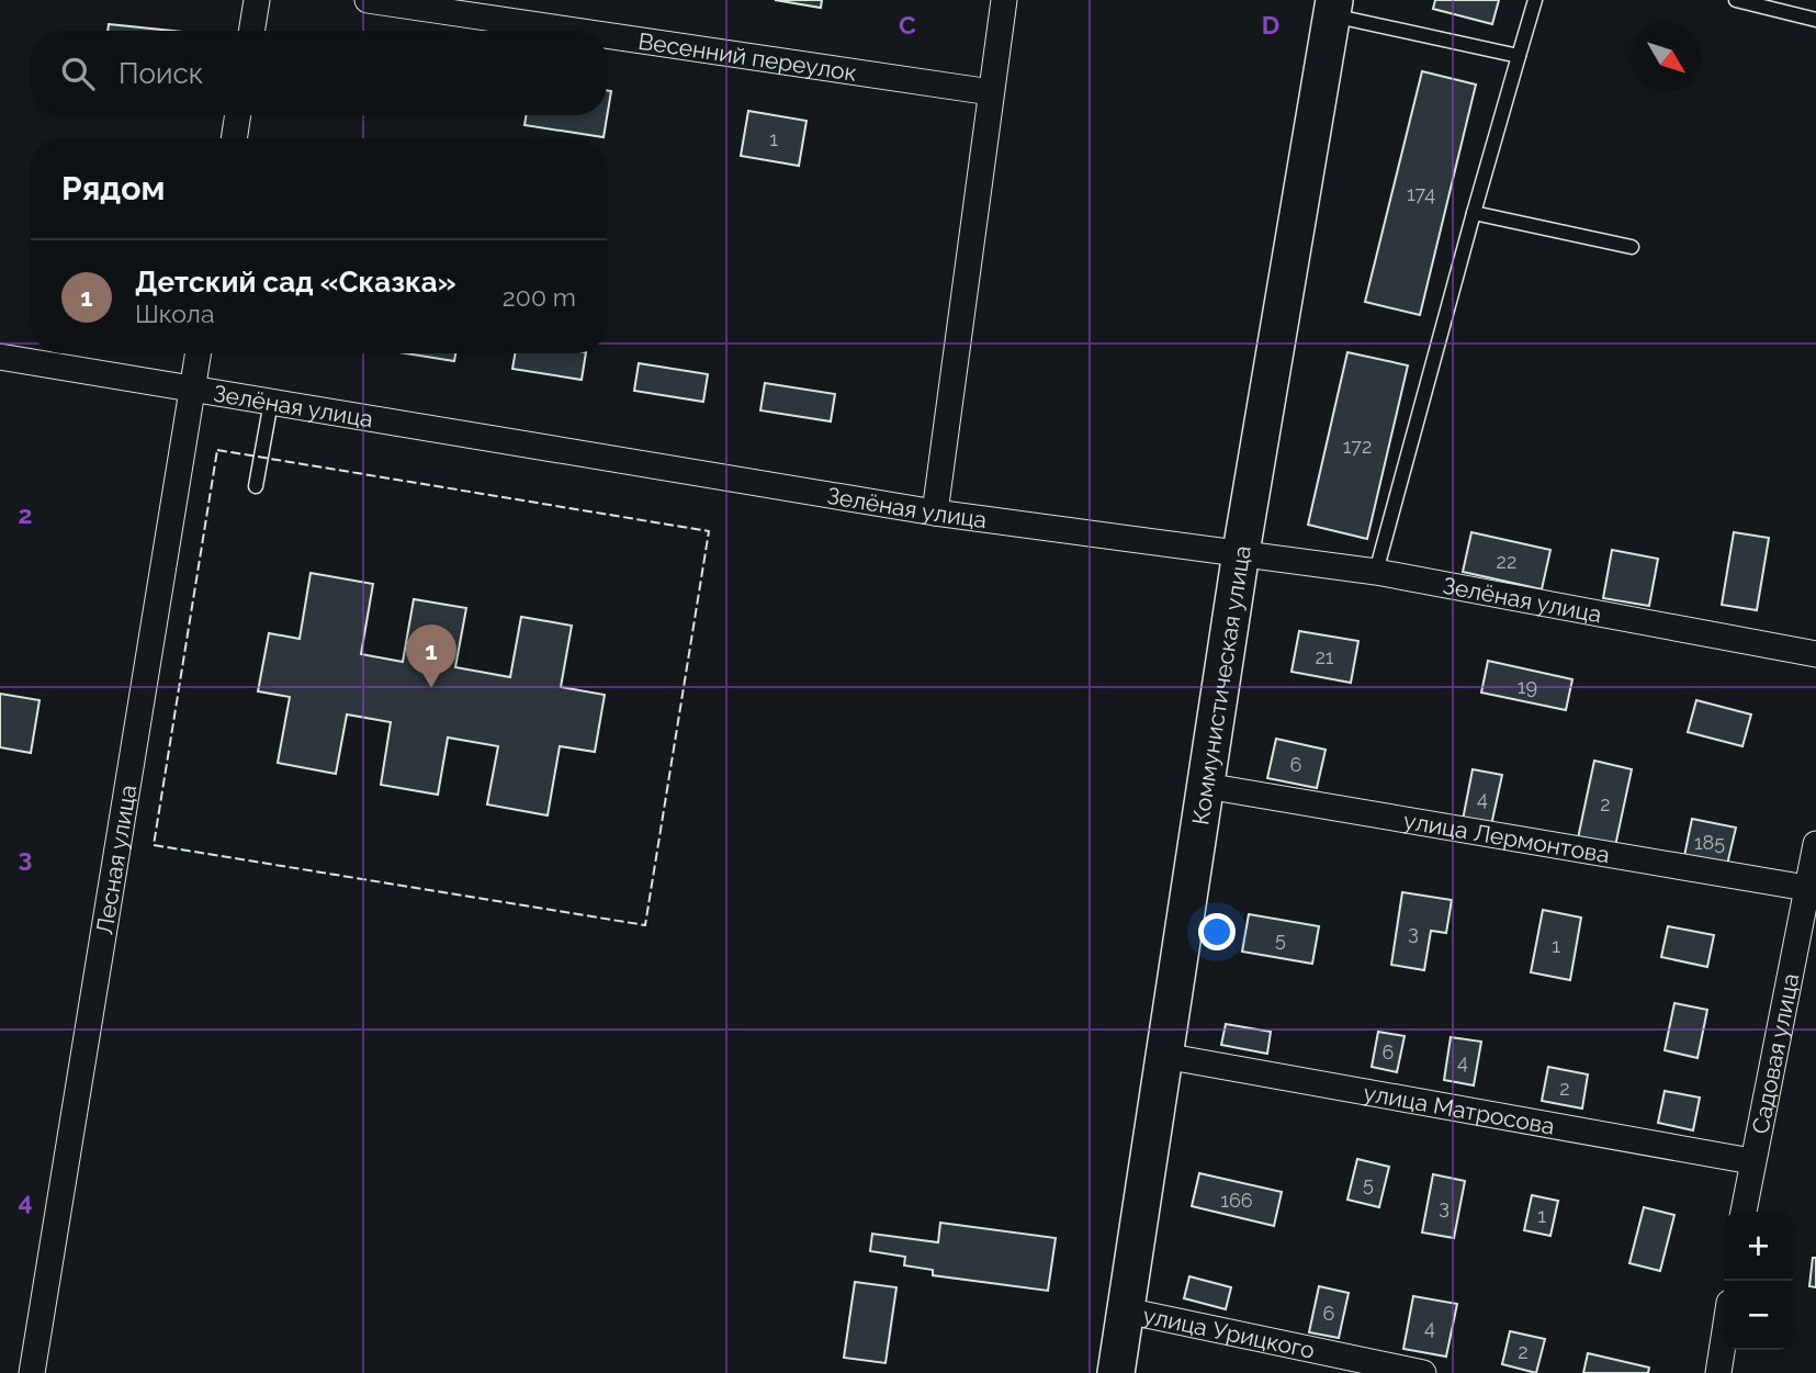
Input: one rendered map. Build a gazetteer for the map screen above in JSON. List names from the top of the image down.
{
  "streets": {
    "street": [
      "Весенний переулок",
      "Зелёная улица",
      "Коммунистическая улица",
      "улица Лермонтова",
      "Лесная улица",
      "Садовая улица",
      "улица Матросова",
      "улица Урицкого"
    ]
  },
  "crossings": [
    ["Зелёная улица", "Коммунистическая улица"],
    ["Зелёная улица", "Лесная улица"],
    ["Коммунистическая улица", "улица Лермонтова"],
    ["Коммунистическая улица", "улица Матросова"],
    ["Коммунистическая улица", "улица Урицкого"],
    ["улица Лермонтова", "Садовая улица"],
    ["Садовая улица", "улица Матросова"]
  ],
  "house_numbers": [
    "1",
    "174",
    "172",
    "22",
    "21",
    "19",
    "6",
    "4",
    "2",
    "185",
    "3",
    "5",
    "1",
    "6",
    "4",
    "2",
    "5",
    "166",
    "3",
    "1",
    "6",
    "4",
    "2"
  ],
  "north": "bottom right",
  "page": {
    "search": "Поиск",
    "heading": "Рядом",
    "list": [
      {
        "mark": "1",
        "name": "Детский сад «Сказка»",
        "note": "Школа",
        "value": "200 m"
      }
    ],
    "pins": "1",
    "map_buttons": ["+", "−"]
  },
  "grid": {
    "columns": ["C", "D"],
    "rows": ["2", "3", "4"]
  }
}
